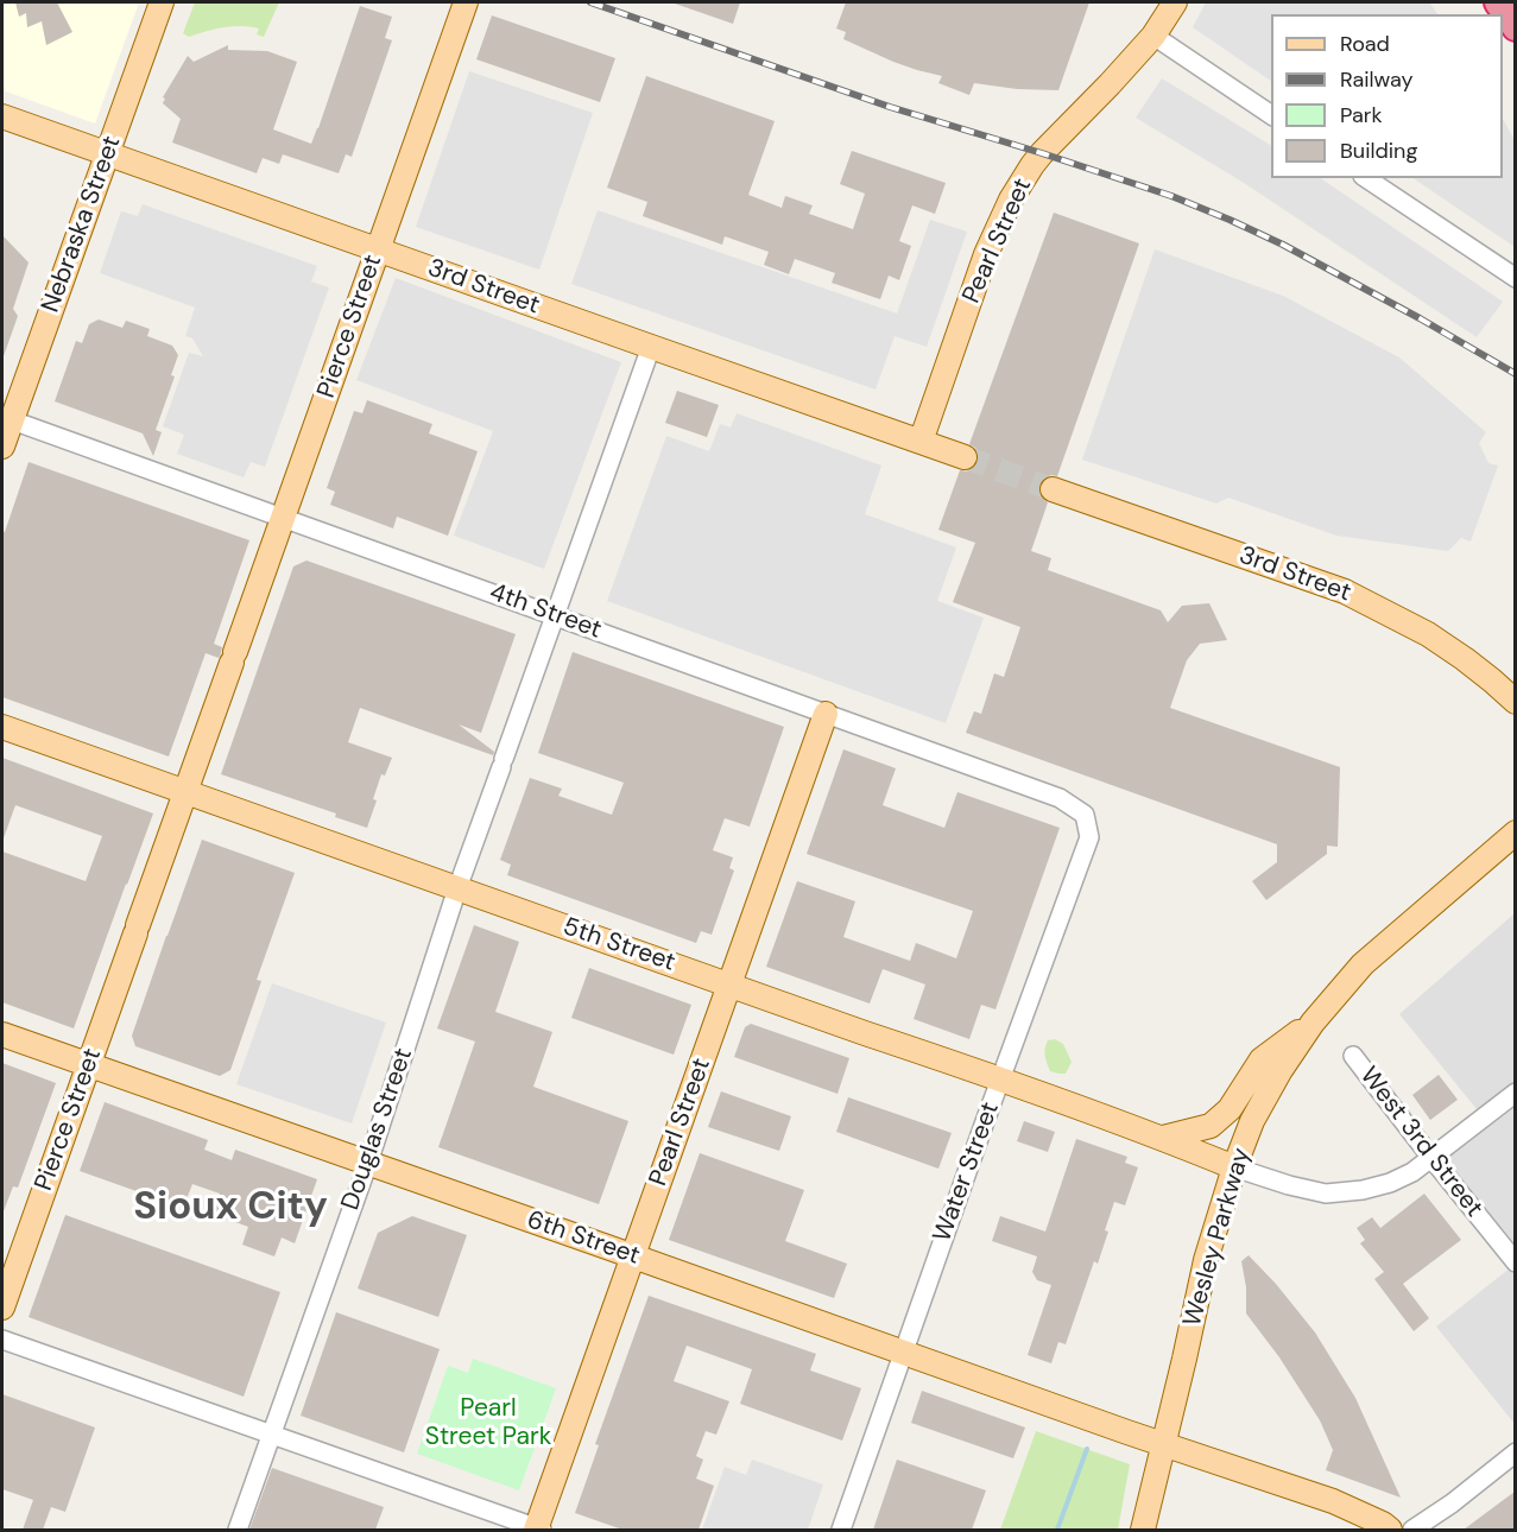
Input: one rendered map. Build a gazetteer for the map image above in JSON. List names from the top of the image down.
{
  "streets": {
    "main road": [
      "Nebraska Street",
      "Pearl Street",
      "3rd Street",
      "Pierce Street",
      "5th Street",
      "Wesley Parkway",
      "6th Street"
    ],
    "street": [
      "4th Street",
      "Douglas Street",
      "West 3rd Street",
      "Water Street"
    ]
  },
  "crossings": [
    ["Nebraska Street", "3rd Street"],
    ["Nebraska Street", "4th Street"],
    ["Pearl Street", "3rd Street"],
    ["Pearl Street", "4th Street"],
    ["Pearl Street", "5th Street"],
    ["Pearl Street", "6th Street"],
    ["3rd Street", "Pierce Street"],
    ["3rd Street", "Douglas Street"],
    ["Pierce Street", "4th Street"],
    ["Pierce Street", "5th Street"],
    ["Pierce Street", "6th Street"],
    ["4th Street", "Douglas Street"],
    ["4th Street", "Water Street"],
    ["5th Street", "Douglas Street"],
    ["5th Street", "Water Street"],
    ["5th Street", "Wesley Parkway"],
    ["Douglas Street", "6th Street"],
    ["Water Street", "6th Street"],
    ["Wesley Parkway", "6th Street"]
  ],
  "districts": ["Sioux City"],
  "parks": ["Pearl Street Park"],
  "legend": [
    "Road",
    "Railway",
    "Park",
    "Building"
  ]
}
